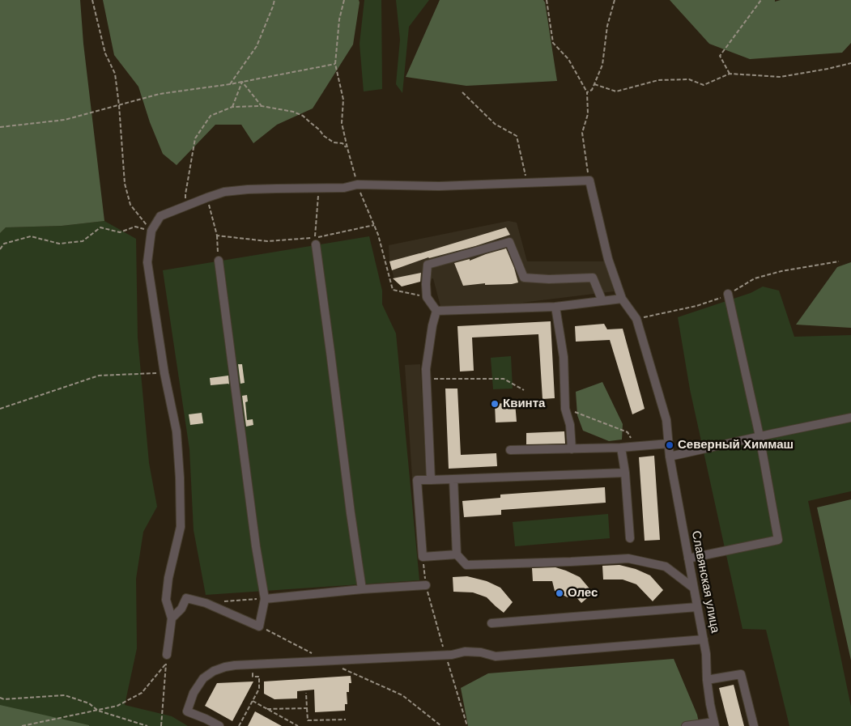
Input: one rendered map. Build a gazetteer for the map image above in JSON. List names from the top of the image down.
{
  "streets": {
    "street": ["Славянская улица"]
  },
  "places": ["Квинта", "Северный Химмаш", "Олес"]
}
